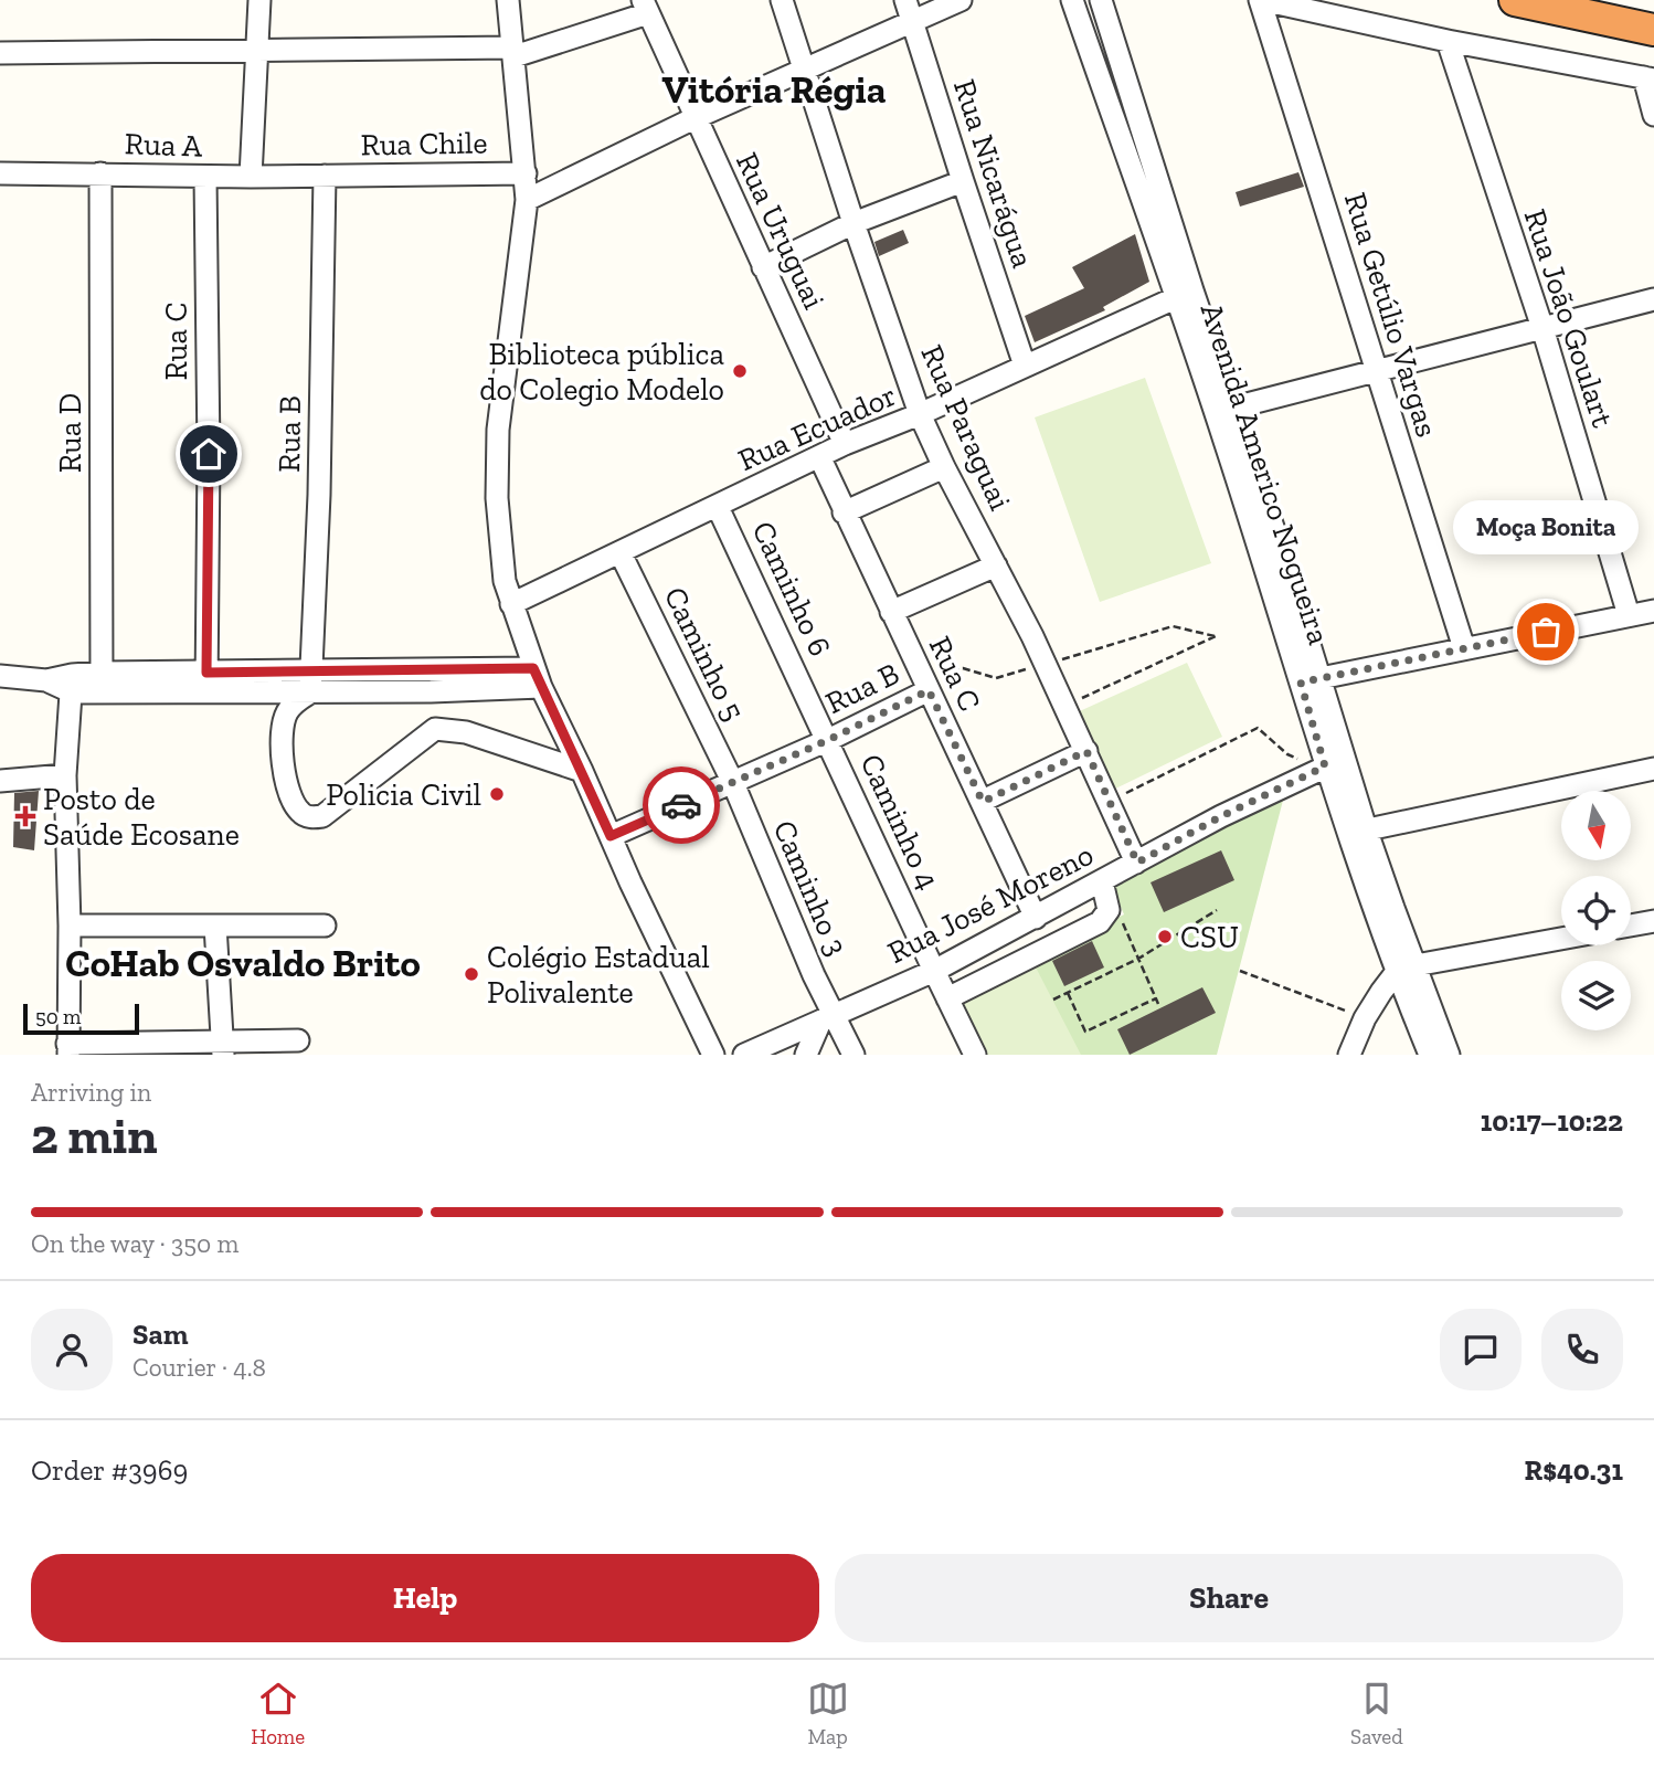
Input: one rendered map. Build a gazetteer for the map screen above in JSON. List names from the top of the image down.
{
  "streets": {
    "street": [
      "Rua Chile",
      "Rua A",
      "Rua Nicarágua",
      "Rua Uruguai",
      "Rua Getúlio Vargas",
      "Rua João Goulart",
      "Rua C",
      "Rua Ecuador",
      "Rua Paraguai",
      "Rua D",
      "Rua B",
      "Avenida Americo Nogueira",
      "Caminho 6",
      "Caminho 5",
      "Caminho 4",
      "Caminho 3",
      "Rua José Moreno"
    ]
  },
  "crossings": [
    ["Rua Chile", "Rua A"],
    ["Rua Chile", "Rua B"],
    ["Rua A", "Rua C"],
    ["Rua A", "Rua D"],
    ["Rua A", "Rua B"],
    ["Rua Nicarágua", "Rua Ecuador"],
    ["Rua Uruguai", "Rua Ecuador"],
    ["Rua C", "Rua Ecuador"],
    ["Rua C", "Rua B"],
    ["Rua C", "Rua José Moreno"],
    ["Rua Ecuador", "Rua Paraguai"],
    ["Rua Ecuador", "Avenida Americo Nogueira"],
    ["Rua Ecuador", "Caminho 6"],
    ["Rua Ecuador", "Caminho 5"],
    ["Rua Paraguai", "Rua José Moreno"],
    ["Rua B", "Caminho 6"],
    ["Rua B", "Caminho 5"],
    ["Rua B", "Caminho 4"],
    ["Rua B", "Caminho 3"],
    ["Avenida Americo Nogueira", "Rua José Moreno"],
    ["Caminho 6", "Caminho 4"],
    ["Caminho 5", "Caminho 3"],
    ["Caminho 4", "Rua José Moreno"],
    ["Caminho 3", "Rua José Moreno"]
  ],
  "districts": ["Vitória Régia", "CoHab Osvaldo Brito"],
  "places": {
    "other": [
      "Biblioteca pública do Colegio Modelo",
      "Moça Bonita",
      "Policia Civil",
      "CSU",
      "Colégio Estadual Polivalente"
    ],
    "health": ["Posto de Saúde Ecosane"]
  },
  "scale_bar": "50 m",
  "north": "bottom",
  "page": {
    "bubble": "Moça Bonita",
    "scale": "50 m",
    "heading": ["2 min", "Arriving in", "10:17–10:22"],
    "panel": [
      "Sam",
      "Courier · 4.8",
      "Order #3969",
      "R$40.31"
    ],
    "bar": "On the way · 350 m",
    "buttons": ["Help", "Share"],
    "tabs": ["Home", "Map", "Saved"]
  }
}
